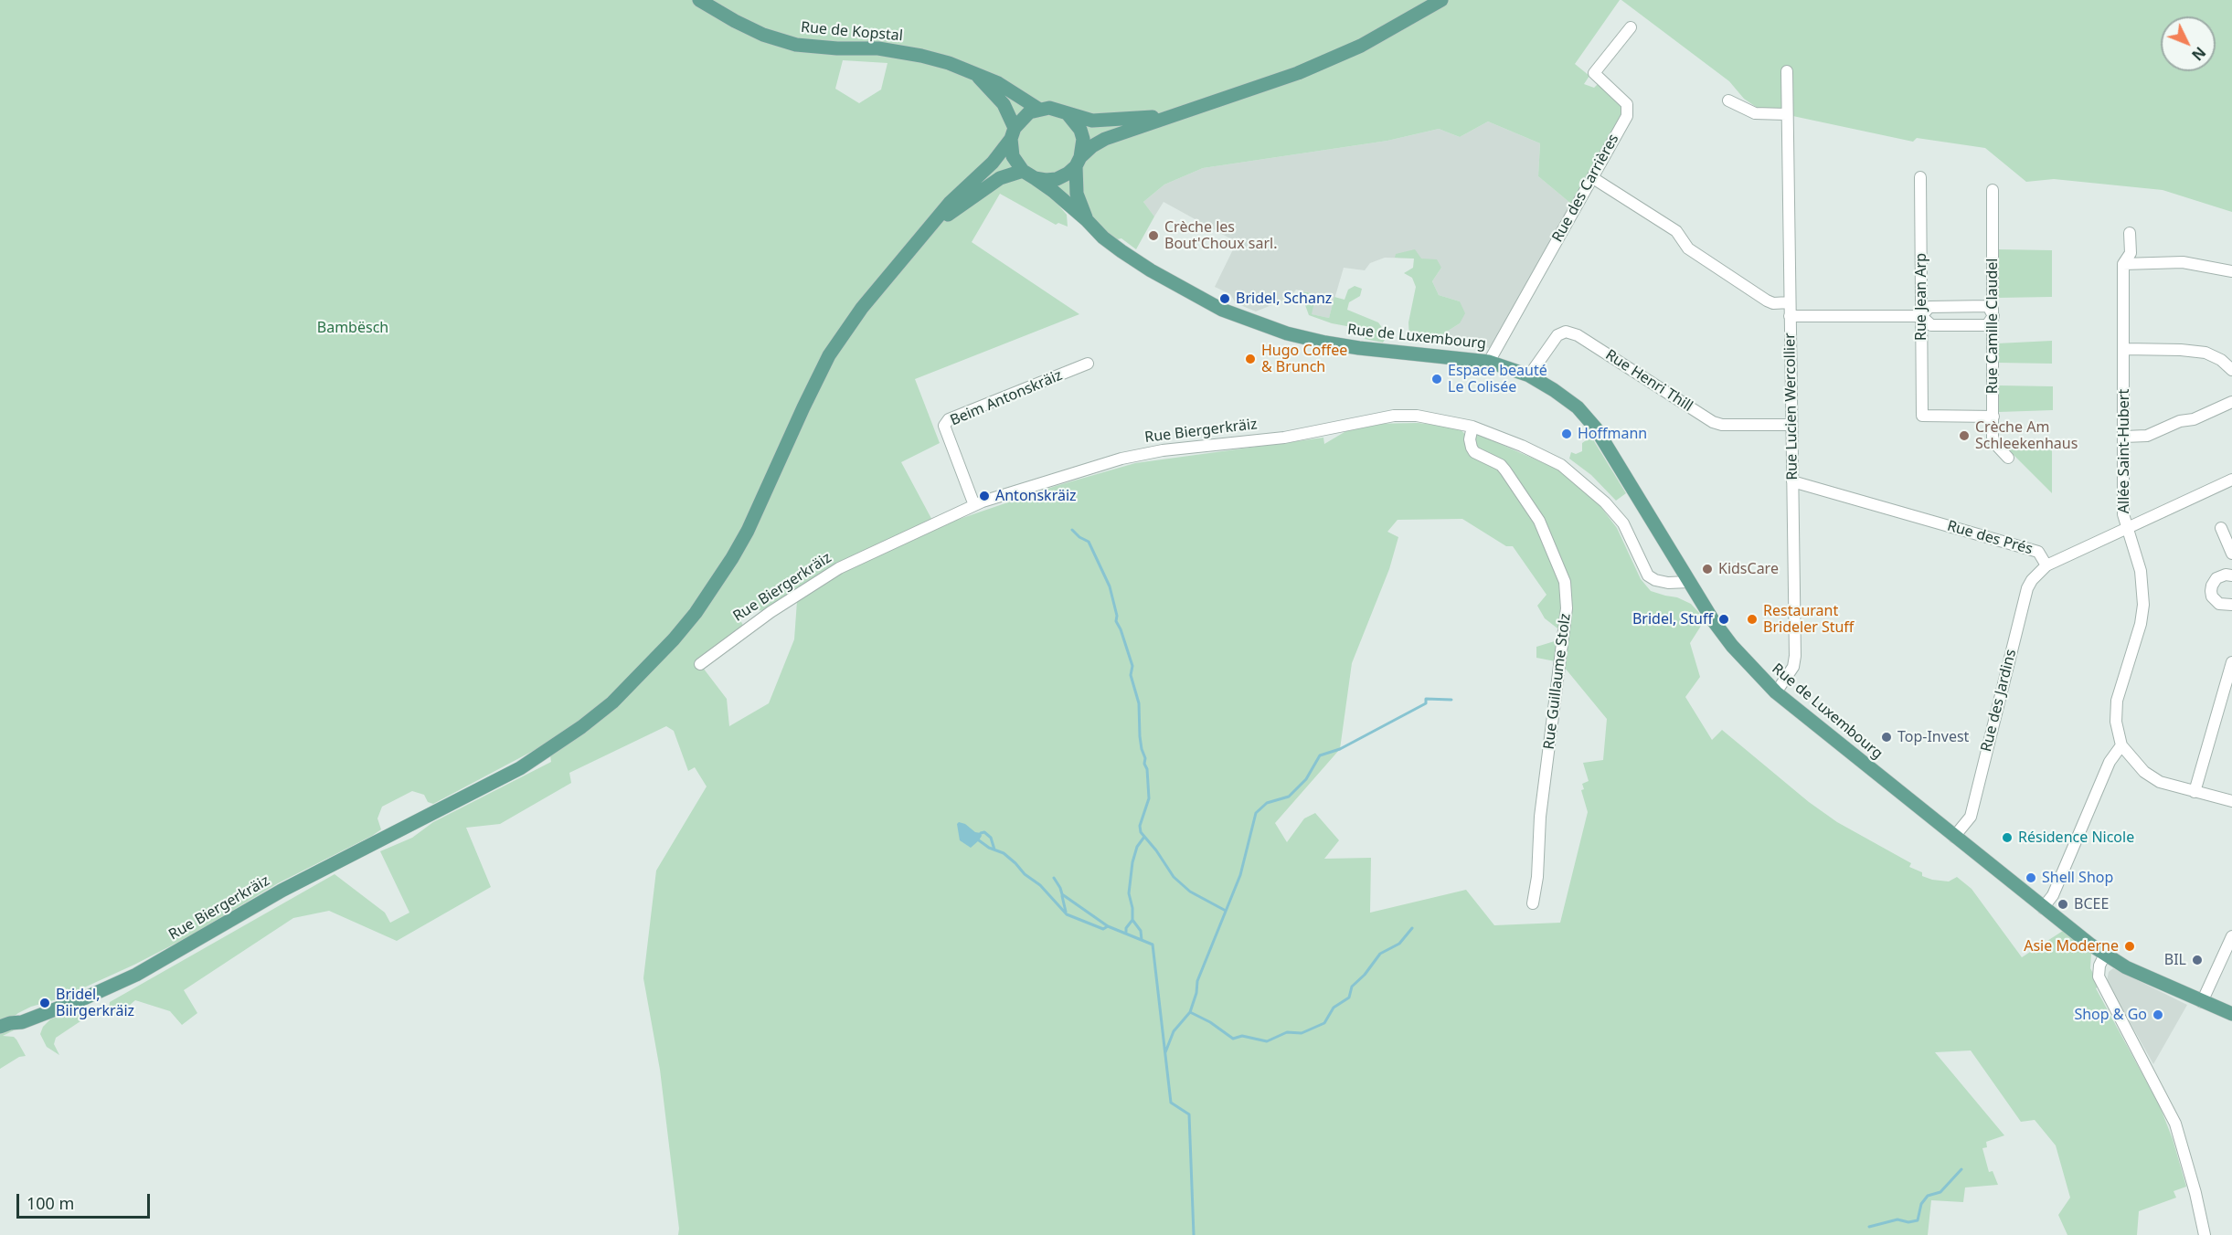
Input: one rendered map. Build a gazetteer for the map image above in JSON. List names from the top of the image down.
{
  "streets": {
    "main road": ["Rue de Kopstal", "Rue de Luxembourg", "Rue Biergerkräiz"],
    "street": [
      "Rue des Carrières",
      "Rue Jean Arp",
      "Rue Camille Claudel",
      "Rue Henri Thill",
      "Beim Antonskräiz",
      "Rue Lucien Wercollier",
      "Allée Saint-Hubert",
      "Rue des Prés",
      "Rue Guillaume Stolz",
      "Rue des Jardins"
    ]
  },
  "crossings": [
    ["Rue de Kopstal", "Rue de Luxembourg"],
    ["Rue des Carrières", "Rue de Luxembourg"],
    ["Rue Jean Arp", "Rue Camille Claudel"],
    ["Rue de Luxembourg", "Rue Henri Thill"],
    ["Rue de Luxembourg", "Rue Lucien Wercollier"],
    ["Rue de Luxembourg", "Rue Biergerkräiz"],
    ["Rue de Luxembourg", "Rue des Jardins"],
    ["Rue Henri Thill", "Rue Lucien Wercollier"],
    ["Beim Antonskräiz", "Rue Biergerkräiz"],
    ["Rue Lucien Wercollier", "Rue des Prés"],
    ["Rue Biergerkräiz", "Rue Guillaume Stolz"],
    ["Allée Saint-Hubert", "Rue des Prés"],
    ["Rue des Prés", "Rue des Jardins"]
  ],
  "parks": ["Bambësch"],
  "places": [
    "Crèche les Bout'Choux sarl.",
    "Bridel, Schanz",
    "Hugo Coffee & Brunch",
    "Espace beauté Le Colisée",
    "Hoffmann",
    "Crèche Am Schleekenhaus",
    "Antonskräiz",
    "KidsCare",
    "Bridel, Stuff",
    "Restaurant Brideler Stuff",
    "Top-Invest",
    "Résidence Nicole",
    "Shell Shop",
    "BCEE",
    "Asie Moderne",
    "BIL",
    "Bridel, Biirgerkräiz",
    "Shop & Go"
  ],
  "scale_bar": "100 m",
  "north": "bottom right"
}
